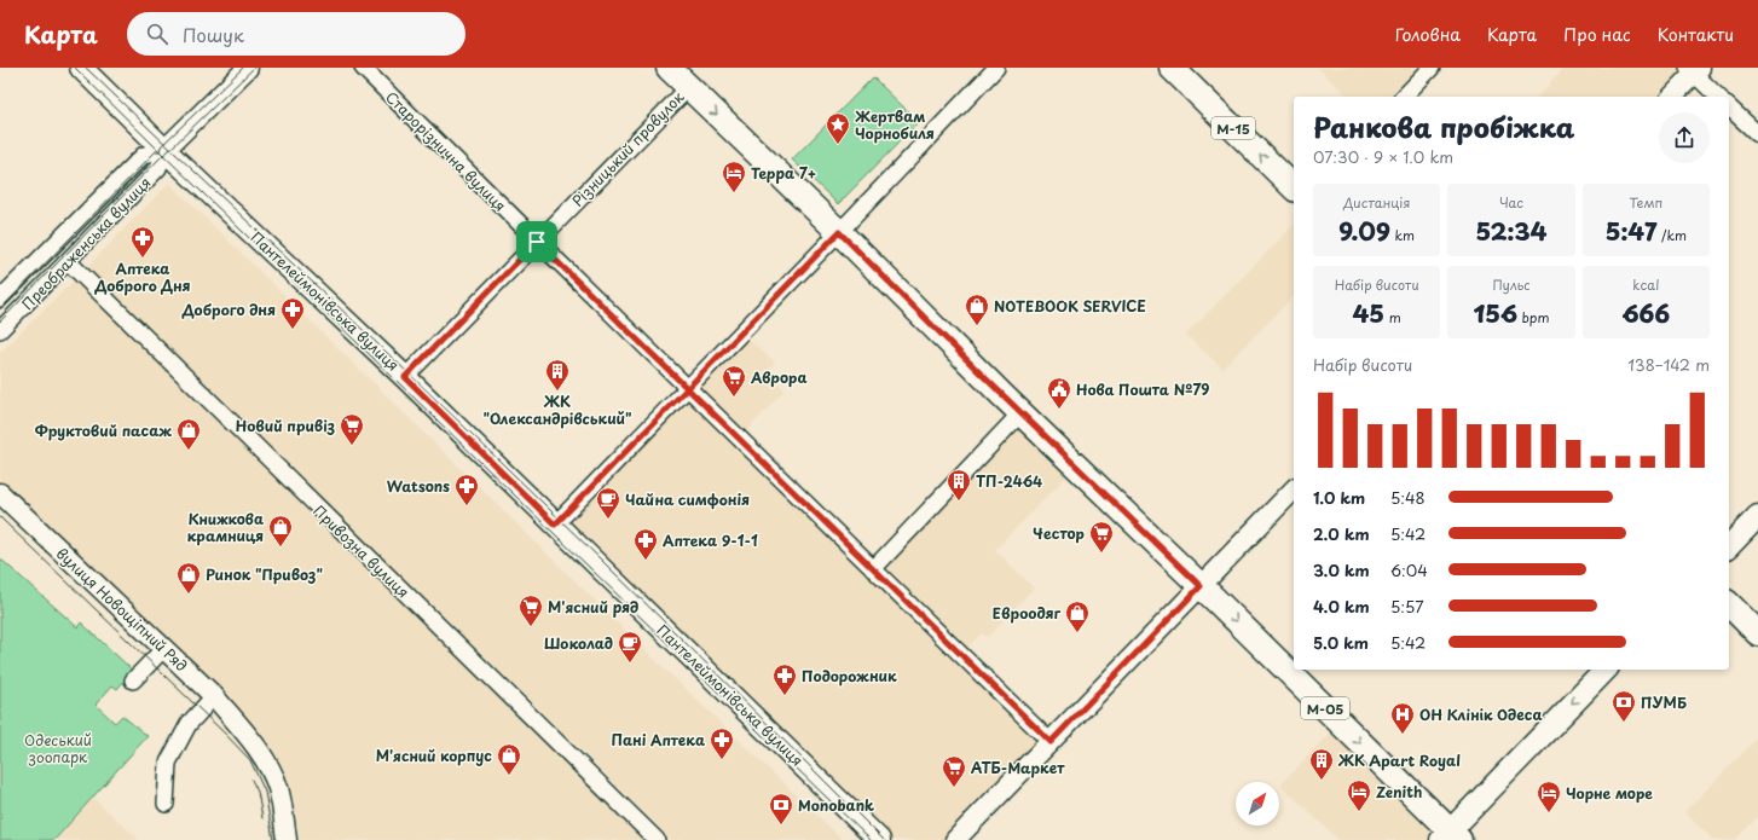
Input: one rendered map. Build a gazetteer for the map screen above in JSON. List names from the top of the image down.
{
  "streets": {
    "main road": ["М-15", "Пантелеймонівська вулиця", "М-05"],
    "street": [
      "Різницький провулок",
      "Старорізнична вулиця",
      "Преображенська вулиця",
      "Привозна вулиця",
      "вулиця Новощіпний Ряд"
    ]
  },
  "crossings": [
    ["Різницький провулок", "Старорізнична вулиця"],
    ["Різницький провулок", "Пантелеймонівська вулиця"],
    ["Різницький провулок", "М-05"],
    ["Преображенська вулиця", "Пантелеймонівська вулиця"],
    ["Преображенська вулиця", "Привозна вулиця"]
  ],
  "parks": ["Одеський зоопарк"],
  "places": {
    "place": ["Жертвам Чорнобиля"],
    "hotel": ["Терра 7+", "Zenith", "Чорне море"],
    "pharmacy": [
      "Аптека Доброго Дня",
      "Доброго дня",
      "Watsons",
      "Аптека 9-1-1",
      "Подорожник",
      "Панi Аптека"
    ],
    "shop": [
      "NOTEBOOK SERVICE",
      "Фруктовий пасаж",
      "Книжкова крамниця",
      "Ринок \"Привоз\"",
      "Евроодяг",
      "М'ясний корпус"
    ],
    "building": ["ЖК \"Олександрівський\"", "ТП-2464", "ЖК Apart Royal"],
    "supermarket": [
      "Аврора",
      "Новий привіз",
      "Честор",
      "М'ясний ряд",
      "АТБ-Маркет"
    ],
    "public building": ["Нова Пошта №79"],
    "cafe": ["Чайна симфонія", "Шоколад"],
    "bank": ["ПУМБ", "Monobank"],
    "hospital": ["ОН Клінік Одеса"]
  },
  "north": "top right",
  "page": {
    "header": "Карта",
    "search": "Пошук",
    "nav": [
      "Головна",
      "Карта",
      "Про нас",
      "Контакти"
    ],
    "heading": ["Ранкова пробіжка", "07:30 · 9 × 1.0 km"],
    "stats": [
      ["Дистанція", "9.09 km"],
      ["Час", "52:34"],
      ["Темп", "5:47 /km"],
      ["Набір висоти", "45 m"],
      ["Пульс", "156 bpm"],
      ["kcal", "666"]
    ],
    "chart": ["Набір висоти", "138–142 m"],
    "list": [
      {
        "name": "1.0 km",
        "note": "5:48"
      },
      {
        "name": "2.0 km",
        "note": "5:42"
      },
      {
        "name": "3.0 km",
        "note": "6:04"
      },
      {
        "name": "4.0 km",
        "note": "5:57"
      },
      {
        "name": "5.0 km",
        "note": "5:42"
      }
    ]
  }
}
